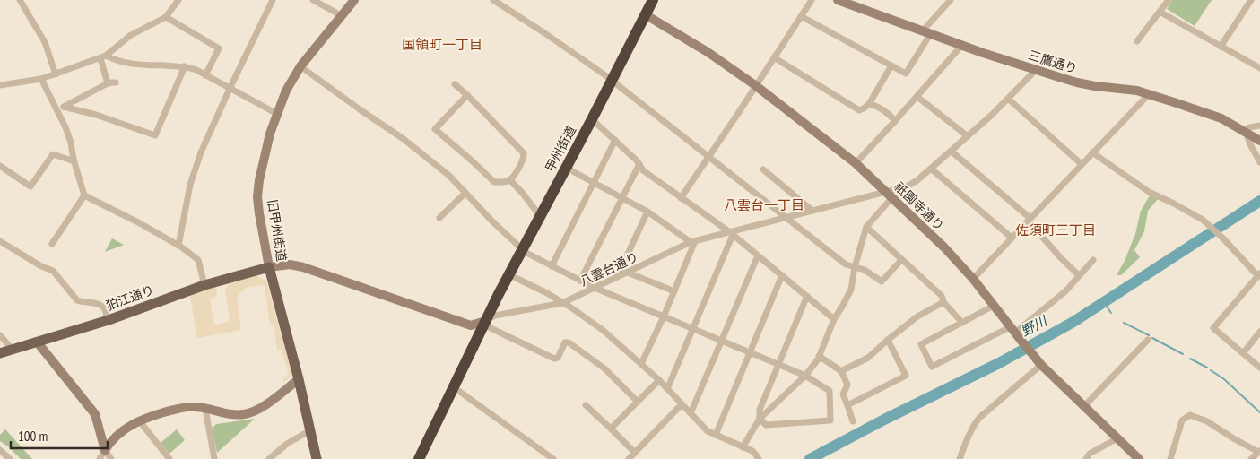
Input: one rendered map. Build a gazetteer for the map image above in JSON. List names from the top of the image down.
{
  "streets": {
    "highway": ["甲州街道"],
    "main road": ["旧甲州街道", "狛江通り"],
    "street": ["三鷹通り", "祇園寺通り", "八雲台通り"]
  },
  "crossings": [
    ["三鷹通り", "八雲台通り"],
    ["甲州街道", "祇園寺通り"],
    ["甲州街道", "八雲台通り"],
    ["祇園寺通り", "八雲台通り"],
    ["旧甲州街道", "狛江通り"]
  ],
  "districts": ["国領町一丁目", "八雲台一丁目", "佐須町三丁目"],
  "water": ["野川"],
  "scale_bar": "100 m"
}
